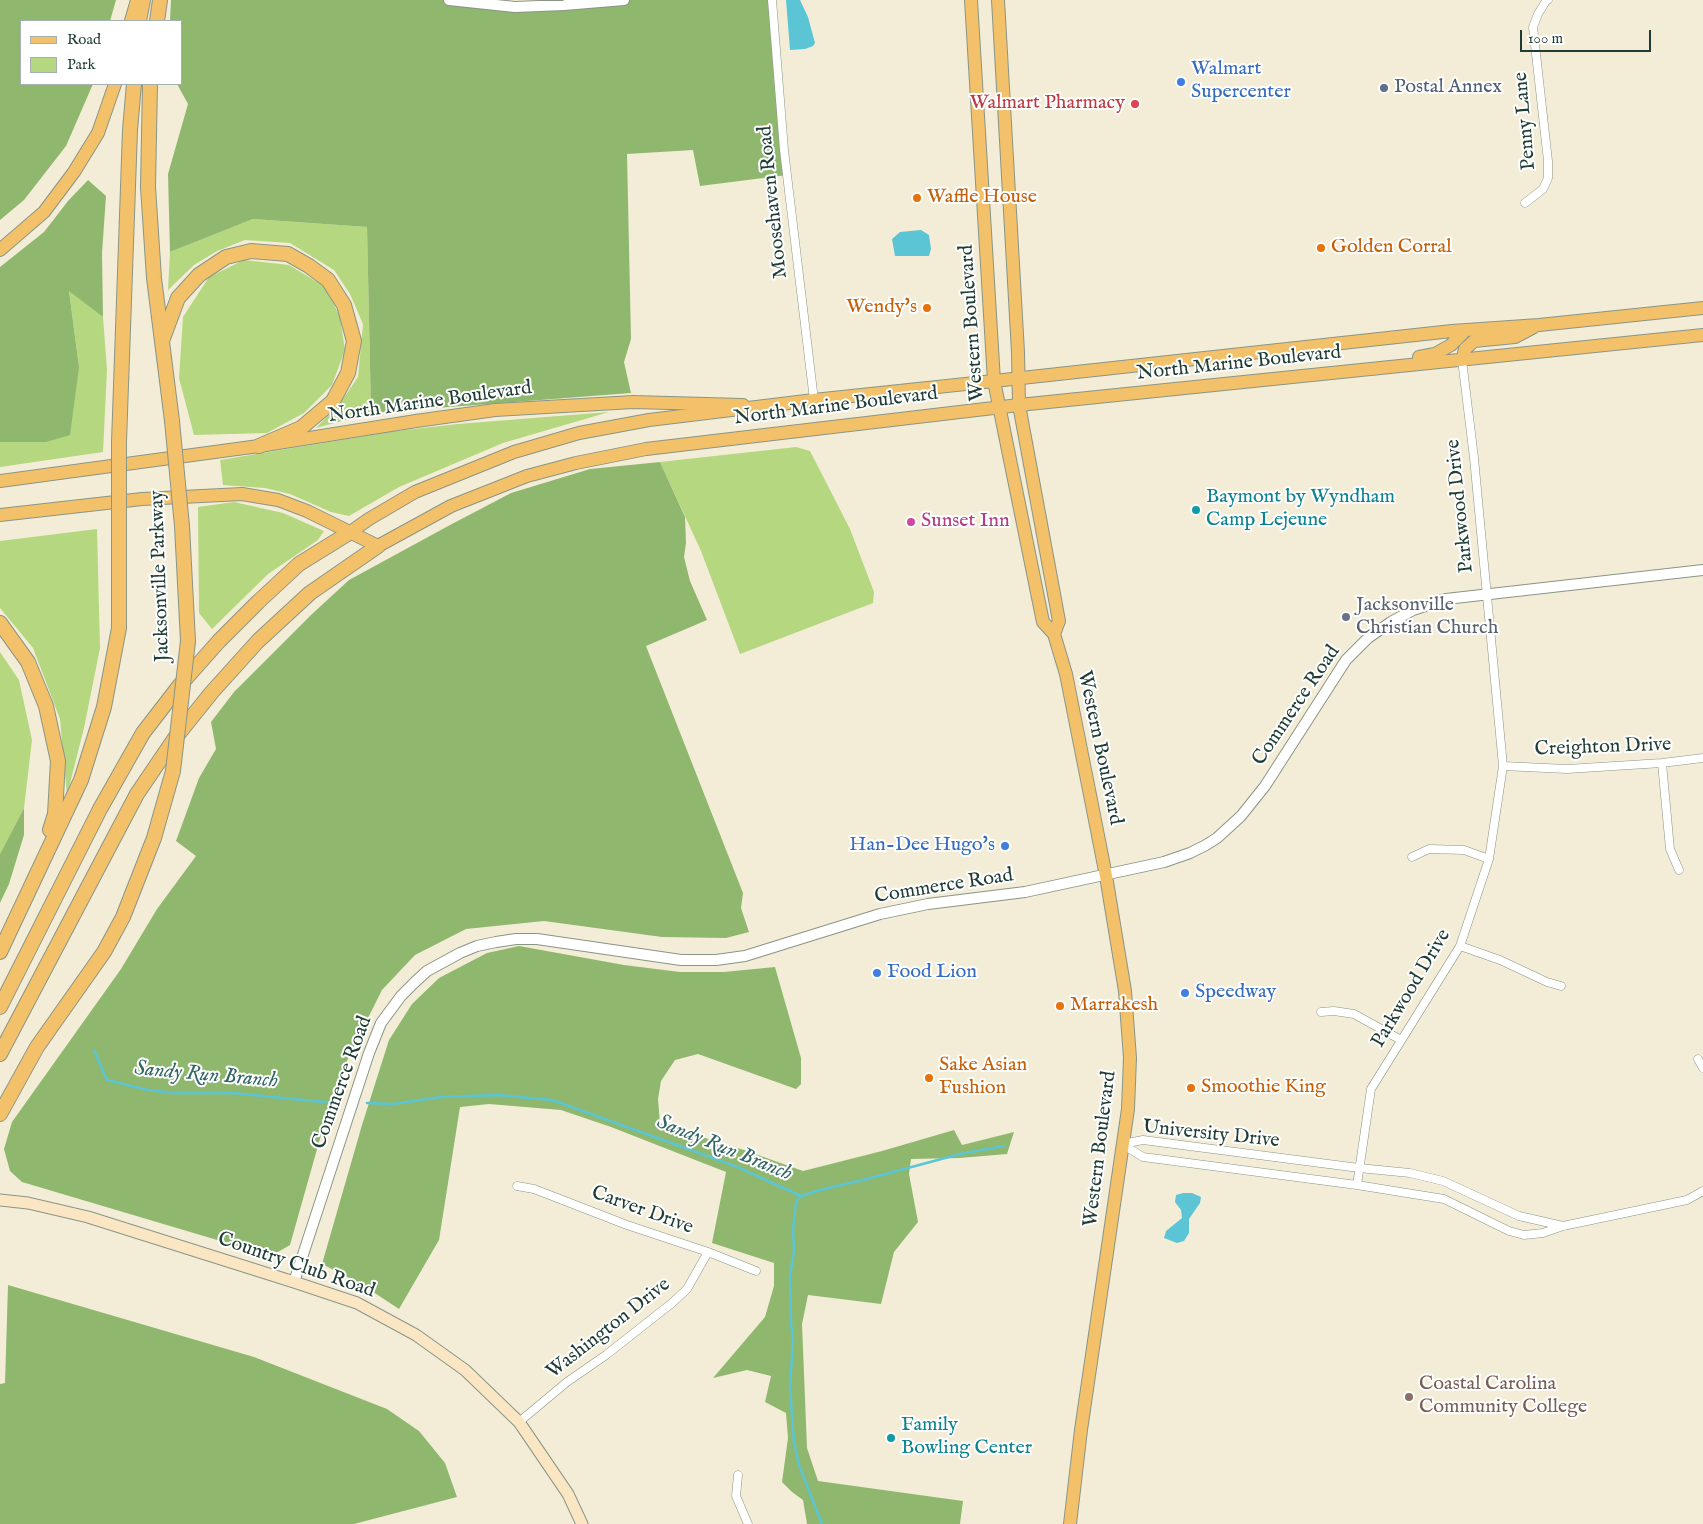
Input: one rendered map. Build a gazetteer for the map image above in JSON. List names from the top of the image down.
{
  "streets": {
    "highway": ["Jacksonville Parkway"],
    "main road": ["Western Boulevard", "North Marine Boulevard", "Country Club Road"],
    "street": [
      "Penny Lane",
      "Moosehaven Road",
      "Parkwood Drive",
      "Commerce Road",
      "Creighton Drive",
      "University Drive",
      "Carver Drive",
      "Washington Drive"
    ]
  },
  "crossings": [
    ["Moosehaven Road", "North Marine Boulevard"],
    ["Western Boulevard", "North Marine Boulevard"],
    ["Western Boulevard", "Commerce Road"],
    ["Western Boulevard", "University Drive"],
    ["North Marine Boulevard", "Parkwood Drive"],
    ["Parkwood Drive", "Commerce Road"],
    ["Parkwood Drive", "Creighton Drive"],
    ["Parkwood Drive", "University Drive"],
    ["Commerce Road", "Country Club Road"],
    ["Carver Drive", "Washington Drive"],
    ["Country Club Road", "Washington Drive"]
  ],
  "water": ["Sandy Run Branch"],
  "places": [
    "Walmart Supercenter",
    "Postal Annex",
    "Walmart Pharmacy",
    "Waffle House",
    "Golden Corral",
    "Wendy's",
    "Baymont by Wyndham Camp Lejeune",
    "Sunset Inn",
    "Jacksonville Christian Church",
    "Han-Dee Hugo's",
    "Food Lion",
    "Speedway",
    "Marrakesh",
    "Sake Asian Fushion",
    "Smoothie King",
    "Coastal Carolina Community College",
    "Family Bowling Center"
  ],
  "legend": ["Road", "Park"],
  "scale_bar": "100 m"
}
